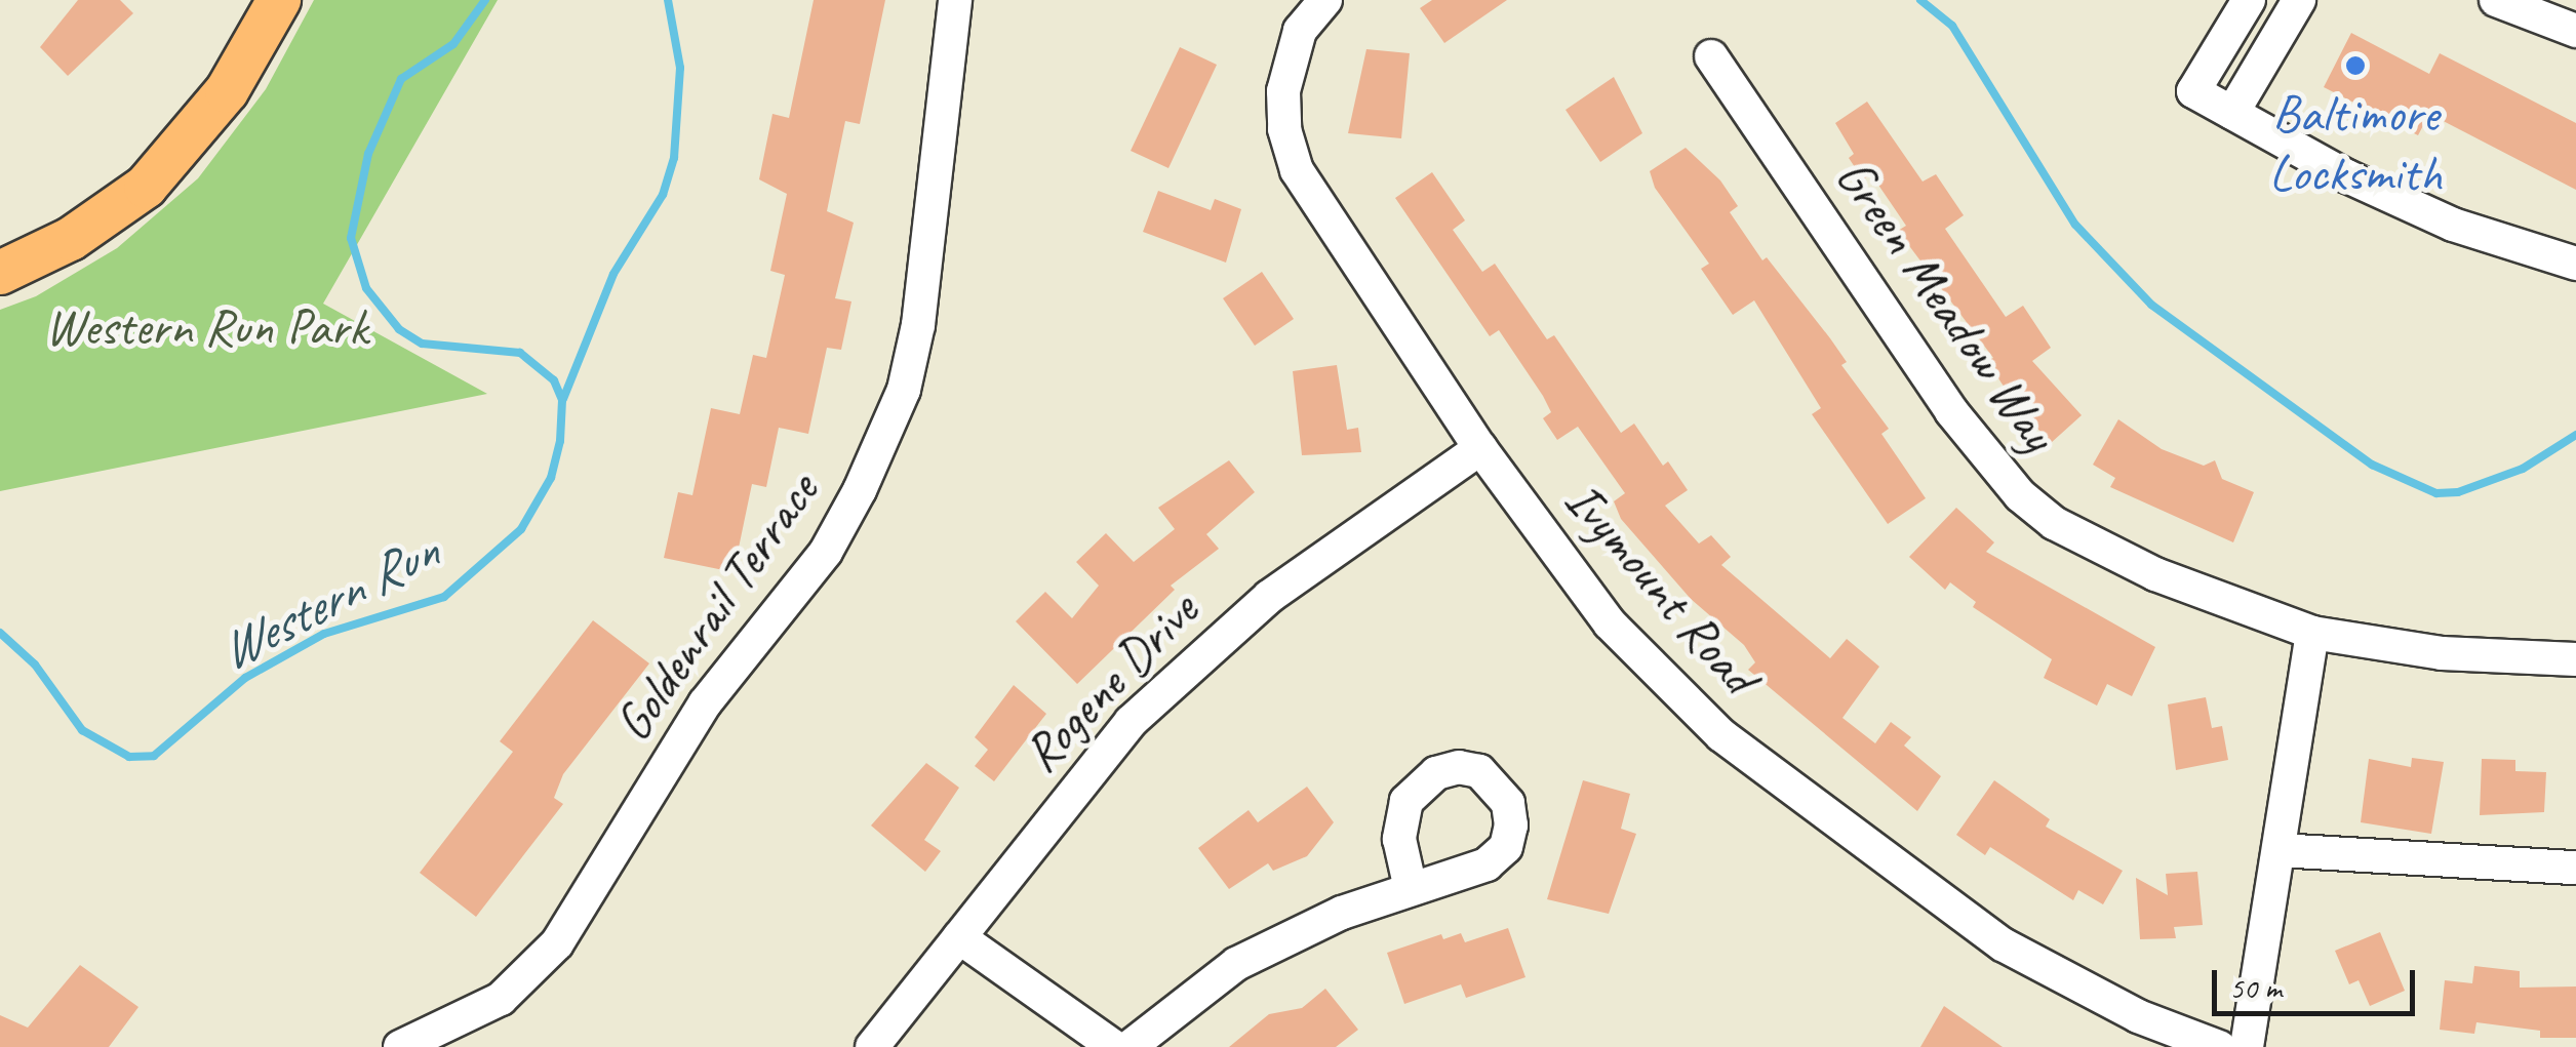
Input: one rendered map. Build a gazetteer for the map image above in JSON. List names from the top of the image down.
{
  "streets": {
    "street": [
      "Green Meadow Way",
      "Ivymount Road",
      "Goldenrail Terrace",
      "Rogene Drive"
    ]
  },
  "crossings": [
    ["Ivymount Road", "Rogene Drive"]
  ],
  "water": ["Western Run"],
  "parks": ["Western Run Park"],
  "places": ["Baltimore Locksmith"],
  "scale_bar": "50 m"
}
